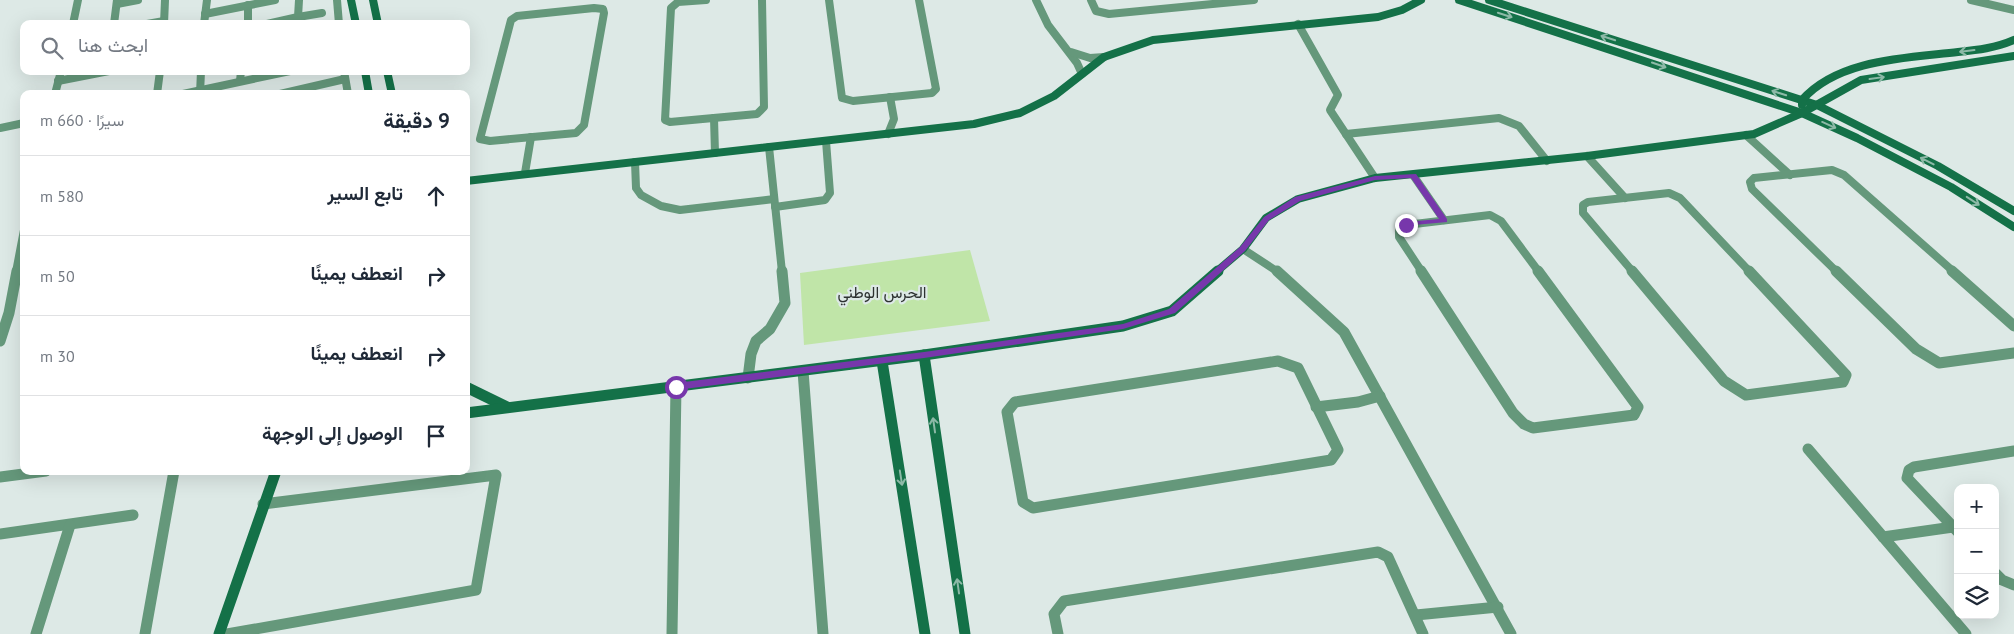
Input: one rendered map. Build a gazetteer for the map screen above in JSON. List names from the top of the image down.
{
  "districts": ["الحرس الوطني"],
  "page": {
    "search": "ابحث هنا",
    "heading": ["9 دقيقة", "سيرًا · 660 m"],
    "list": [
      ["تابع السير", "580 m"],
      ["انعطف يمينًا", "50 m"],
      ["انعطف يمينًا", "30 m"],
      "الوصول إلى الوجهة"
    ],
    "map_buttons": ["+", "−"]
  }
}
